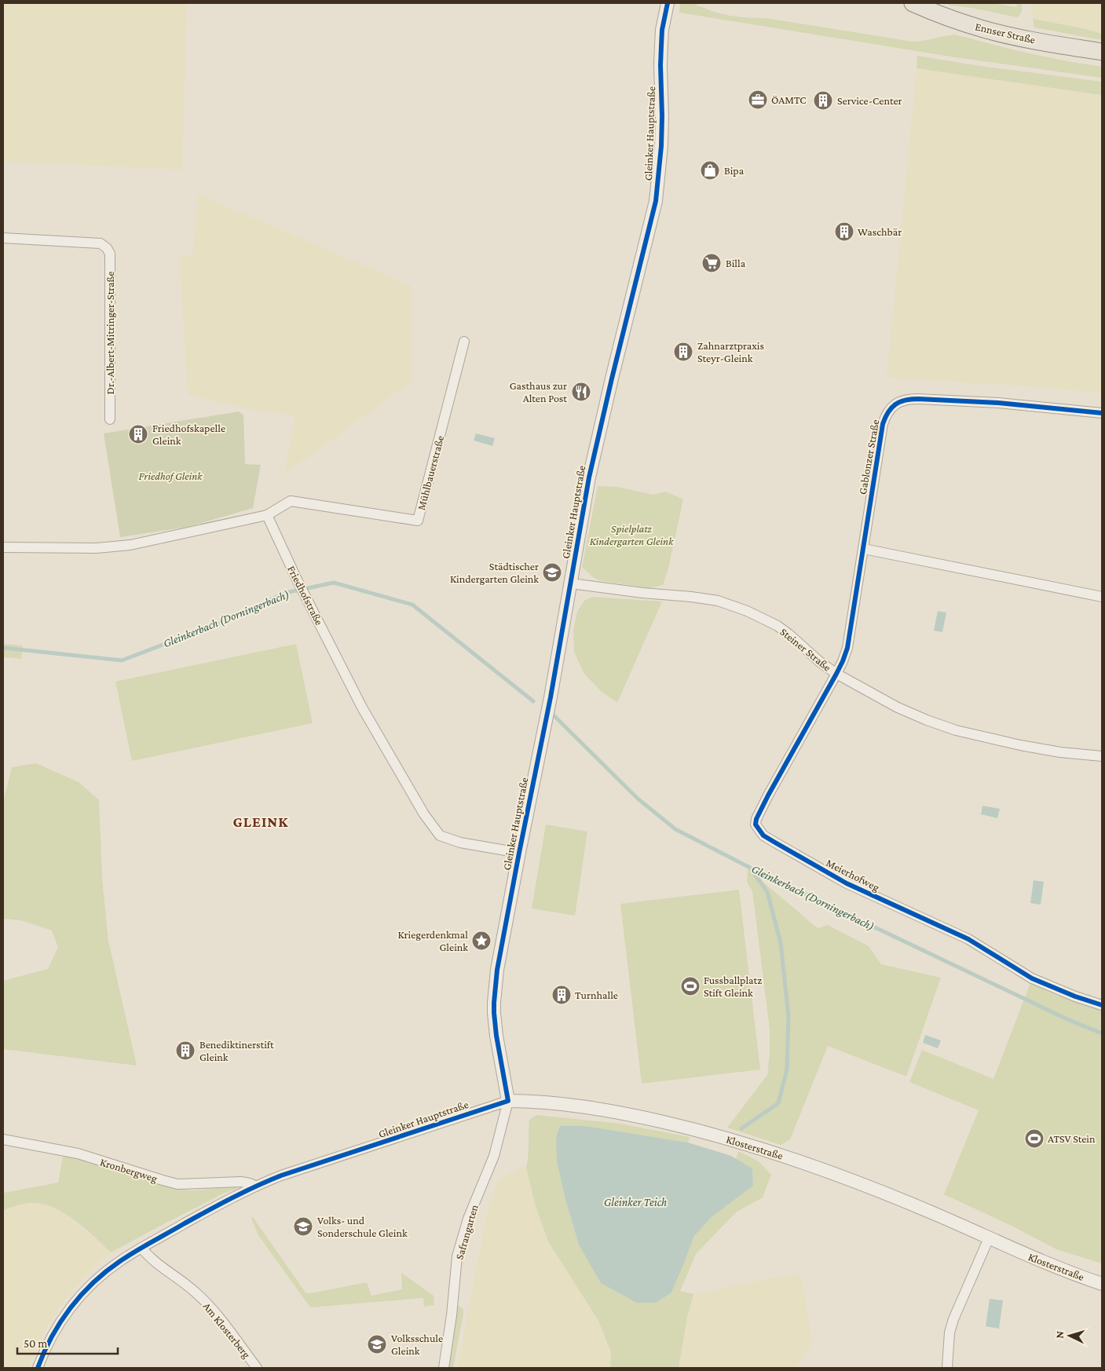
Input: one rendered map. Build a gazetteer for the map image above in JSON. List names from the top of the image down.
{
  "streets": {
    "main road": ["Ennser Straße"],
    "street": [
      "Gleinker Hauptstraße",
      "Dr.-Albert-Mitringer-Straße",
      "Gablonzer Straße",
      "Mühlbauerstraße",
      "Friedhofstraße",
      "Steiner Straße",
      "Meierhofweg",
      "Klosterstraße",
      "Kronbergweg",
      "Safrangarten",
      "Am Klosterberg"
    ]
  },
  "crossings": [
    ["Gleinker Hauptstraße", "Friedhofstraße"],
    ["Gleinker Hauptstraße", "Steiner Straße"],
    ["Gleinker Hauptstraße", "Klosterstraße"],
    ["Gleinker Hauptstraße", "Kronbergweg"],
    ["Gleinker Hauptstraße", "Safrangarten"],
    ["Gleinker Hauptstraße", "Am Klosterberg"],
    ["Gablonzer Straße", "Steiner Straße"],
    ["Gablonzer Straße", "Meierhofweg"],
    ["Mühlbauerstraße", "Friedhofstraße"],
    ["Steiner Straße", "Meierhofweg"],
    ["Klosterstraße", "Safrangarten"]
  ],
  "districts": ["GLEINK"],
  "water": ["Gleinkerbach (Dorningerbach)", "Gleinker Teich"],
  "parks": ["Friedhof Gleink", "Spielplatz Kindergarten Gleink"],
  "places": {
    "office": ["ÖAMTC"],
    "building": [
      "Service-Center",
      "Waschbär",
      "Zahnarztpraxis Steyr-Gleink",
      "Friedhofskapelle Gleink",
      "Turnhalle",
      "Benediktinerstift Gleink"
    ],
    "shop": ["Bipa"],
    "supermarket": ["Billa"],
    "restaurant": ["Gasthaus zur Alten Post"],
    "school or university": ["Städtischer Kindergarten Gleink", "Volks- und Sonderschule Gleink", "Volksschule Gleink"],
    "place": ["Kriegerdenkmal Gleink"],
    "sports": ["Fussballplatz Stift Gleink", "ATSV Stein"]
  },
  "scale_bar": "50 m",
  "north": "left"
}
